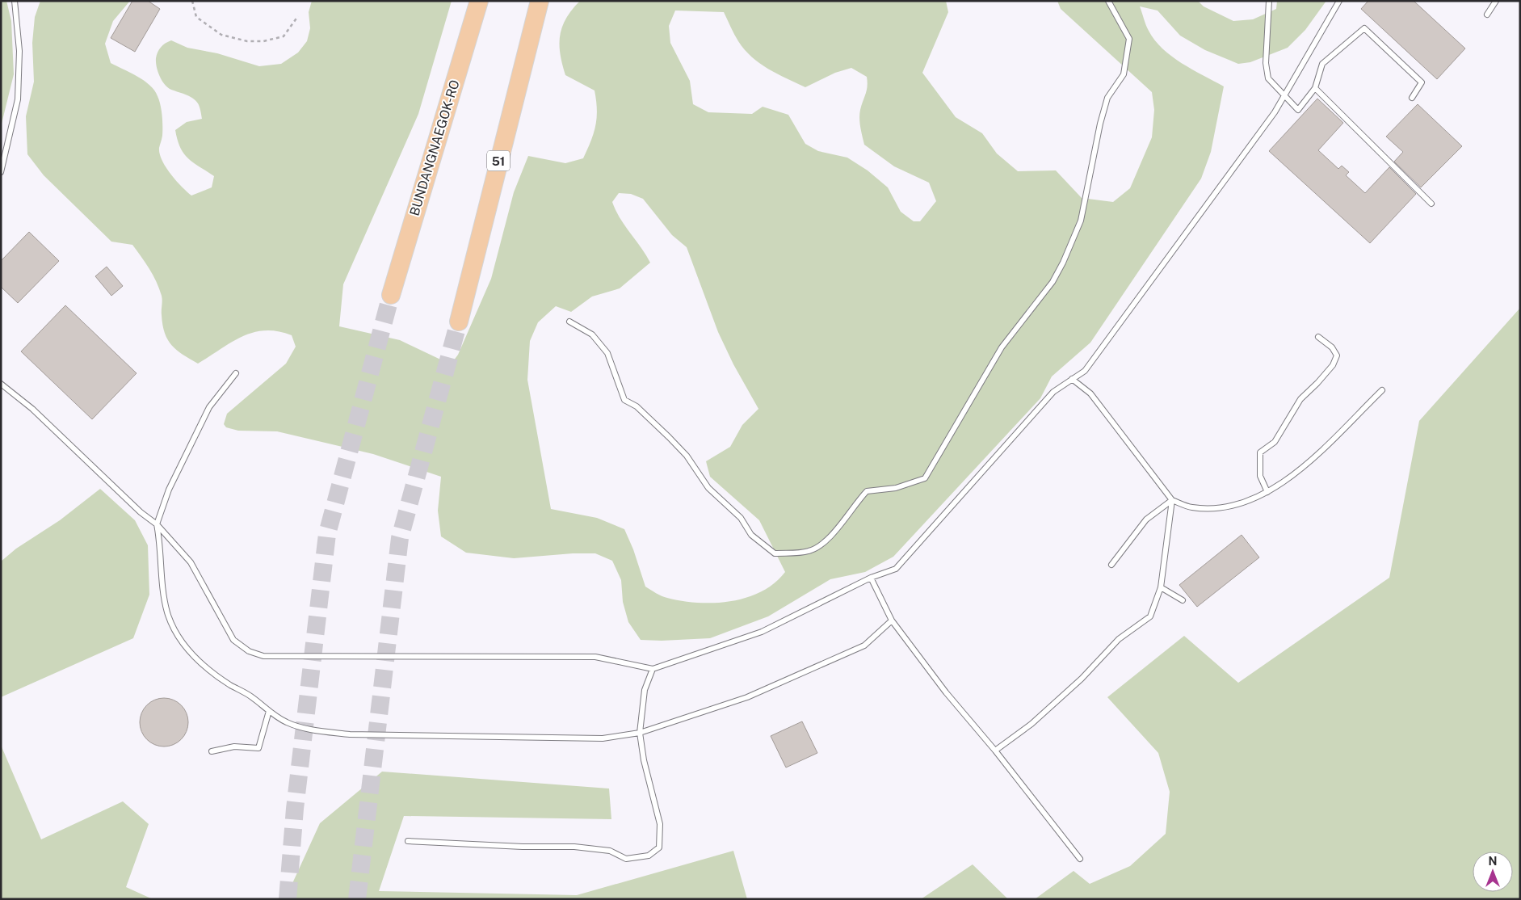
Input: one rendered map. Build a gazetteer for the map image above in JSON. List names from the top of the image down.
{
  "streets": {
    "highway": ["BUNDANGNAEGOK-RO", "51"]
  },
  "north": "top"
}
